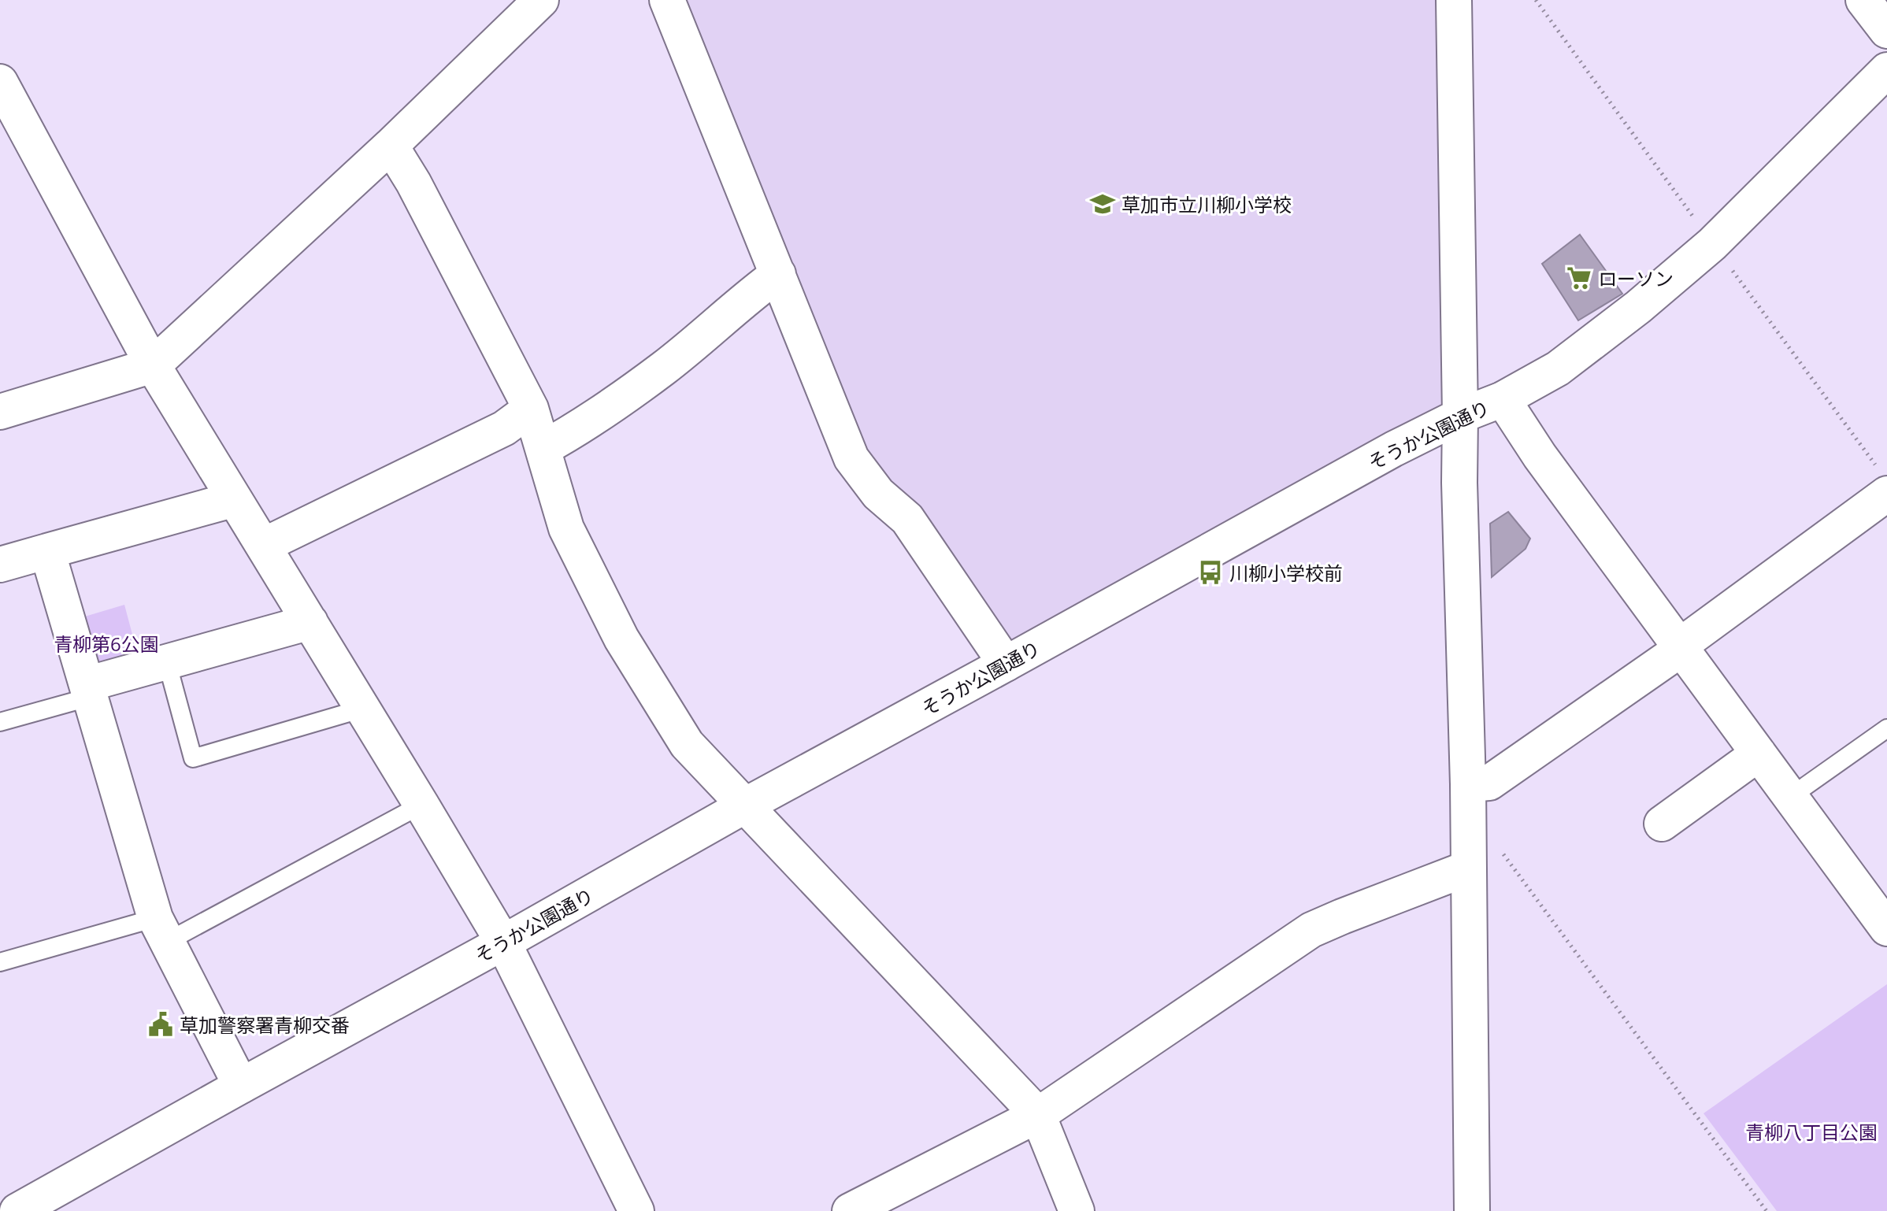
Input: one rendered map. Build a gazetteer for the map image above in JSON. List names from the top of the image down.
{
  "streets": {
    "street": ["そうか公園通り"]
  },
  "parks": ["青柳第6公園", "青柳八丁目公園"],
  "places": {
    "school or university": ["草加市立川柳小学校"],
    "supermarket": ["ローソン"],
    "bus stop": ["川柳小学校前"],
    "public building": ["草加警察署青柳交番"]
  }
}
